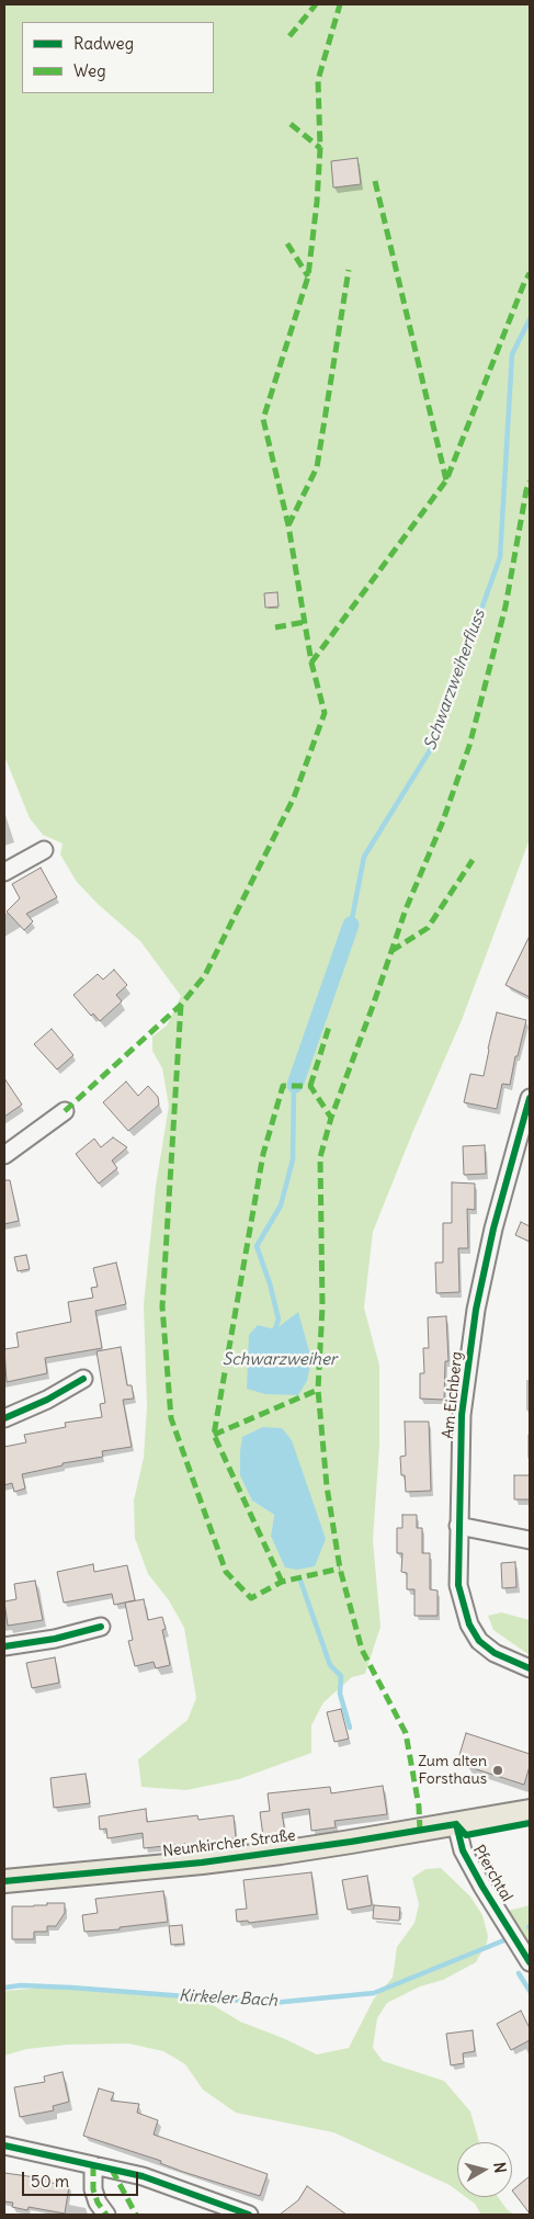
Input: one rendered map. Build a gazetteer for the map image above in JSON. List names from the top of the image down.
{
  "streets": {
    "main road": ["Neunkircher Straße"],
    "street": ["Am Eichberg", "Pferchtal"]
  },
  "crossings": [
    ["Neunkircher Straße", "Pferchtal"]
  ],
  "water": ["Schwarzweiherfluss", "Schwarzweiher", "Kirkeler Bach"],
  "places": ["Zum alten Forsthaus"],
  "legend": ["Radweg", "Weg"],
  "scale_bar": "50 m",
  "north": "right"
}
